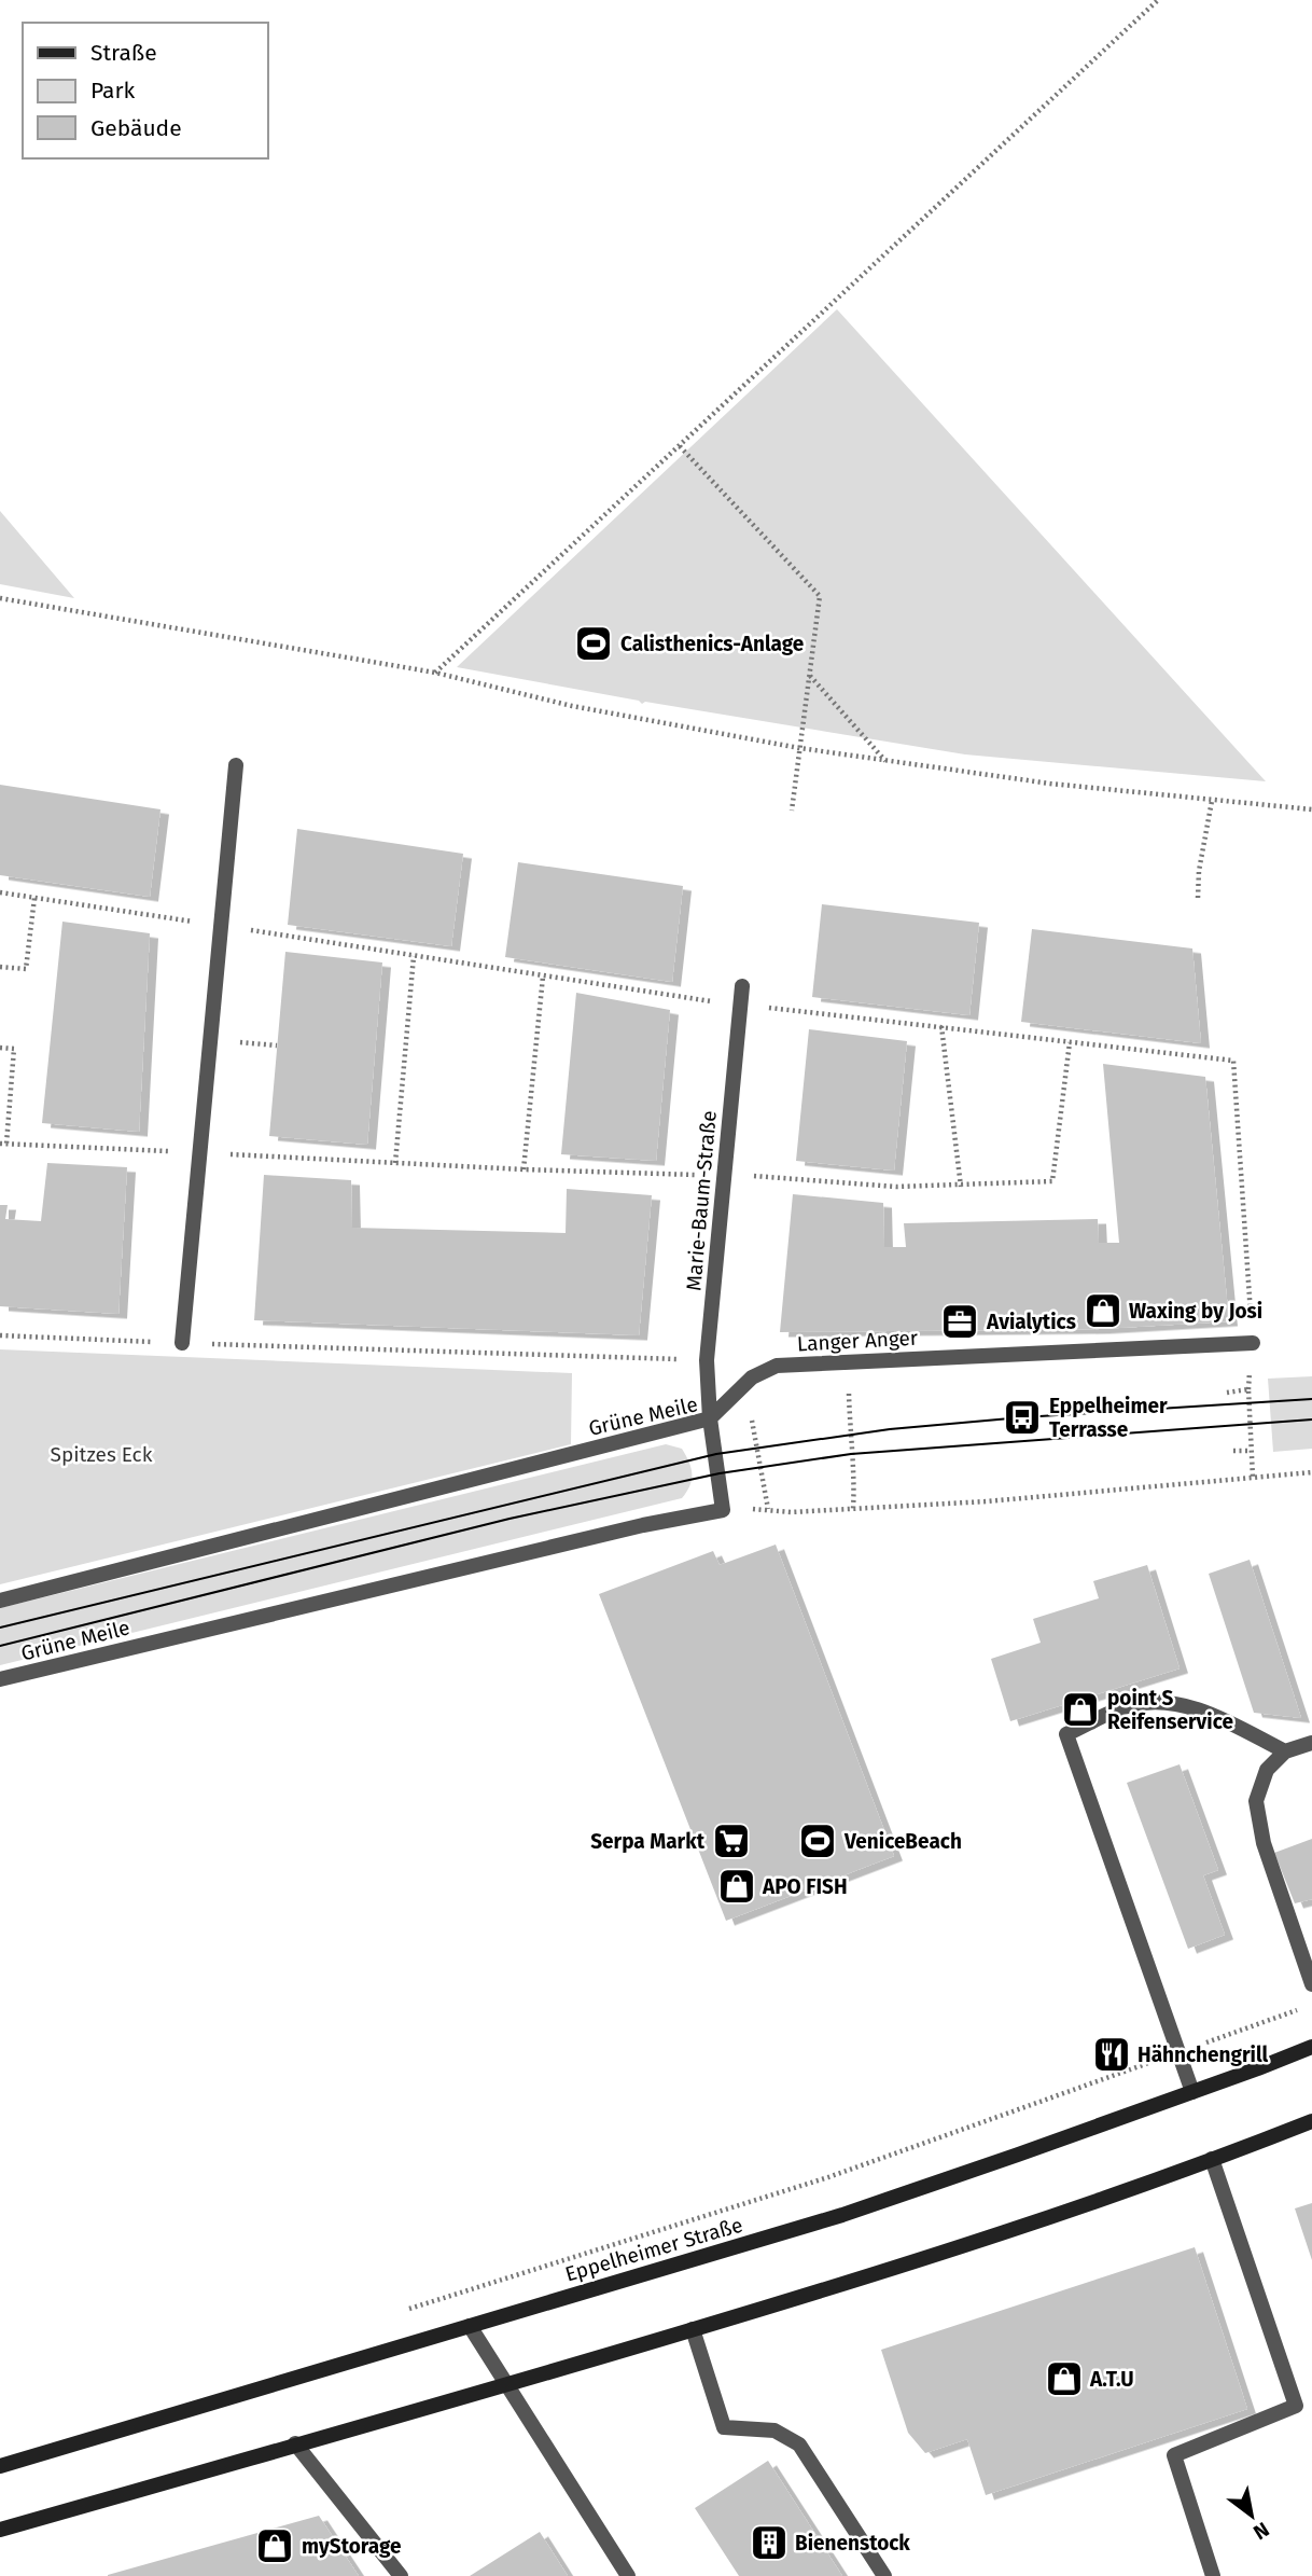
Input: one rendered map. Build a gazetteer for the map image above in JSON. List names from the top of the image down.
{
  "streets": {
    "main road": ["Eppelheimer Straße"],
    "street": ["Marie-Baum-Straße", "Langer Anger", "Grüne Meile"]
  },
  "crossings": [
    ["Marie-Baum-Straße", "Langer Anger"],
    ["Marie-Baum-Straße", "Grüne Meile"],
    ["Langer Anger", "Grüne Meile"]
  ],
  "parks": ["Spitzes Eck"],
  "places": {
    "sports": ["Calisthenics-Anlage", "VeniceBeach"],
    "shop": [
      "Waxing by Josi",
      "point S Reifenservice",
      "APO FISH",
      "A.T.U",
      "myStorage"
    ],
    "office": ["Avialytics"],
    "bus stop": ["Eppelheimer Terrasse"],
    "supermarket": ["Serpa Markt"],
    "restaurant": ["Hähnchengrill"],
    "building": ["Bienenstock"]
  },
  "legend": ["Straße", "Park", "Gebäude"],
  "north": "bottom right"
}
